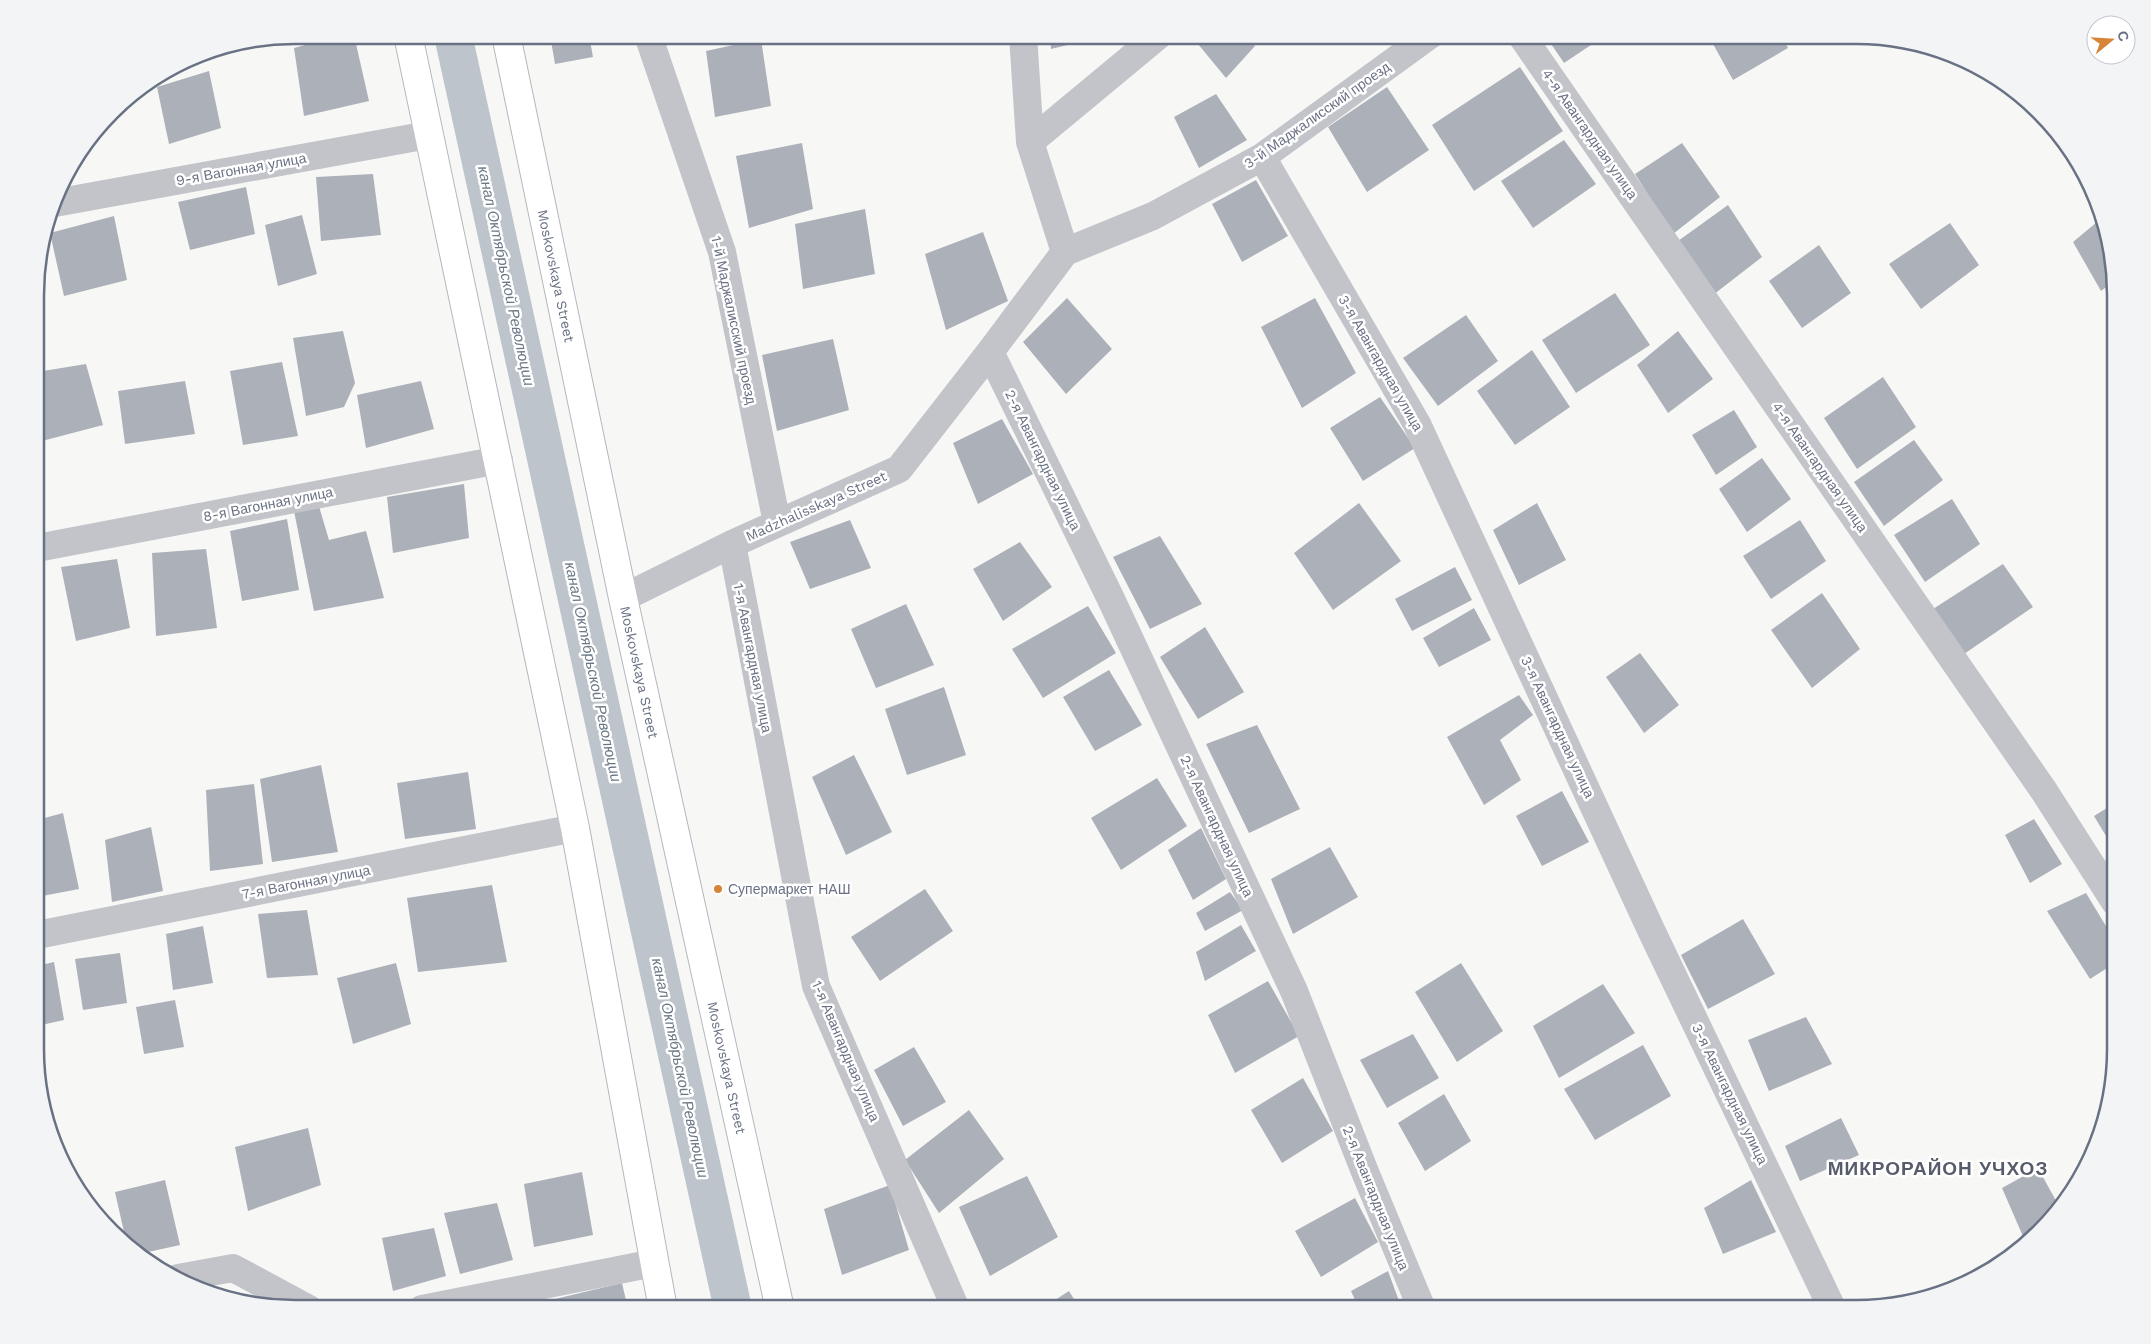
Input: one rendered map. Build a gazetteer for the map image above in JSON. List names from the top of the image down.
{
  "streets": {
    "main road": ["Moskovskaya Street"],
    "street": [
      "3-й Маджалисский проезд",
      "4-я Авангардная улица",
      "9-я Вагонная улица",
      "1-й Маджалисский проезд",
      "3-я Авангардная улица",
      "2-я Авангардная улица",
      "8-я Вагонная улица",
      "Madzhalisskaya Street",
      "1-я Авангардная улица",
      "7-я Вагонная улица"
    ]
  },
  "crossings": [
    ["3-й Маджалисский проезд", "3-я Авангардная улица"],
    ["3-й Маджалисский проезд", "Madzhalisskaya Street"],
    ["Moskovskaya Street", "Madzhalisskaya Street"],
    ["1-й Маджалисский проезд", "Madzhalisskaya Street"],
    ["2-я Авангардная улица", "Madzhalisskaya Street"],
    ["Madzhalisskaya Street", "1-я Авангардная улица"]
  ],
  "districts": ["МИКРОРАЙОН УЧХОЗ"],
  "water": ["канал Октябрьской Революции"],
  "places": ["Супермаркет НАШ"],
  "north": "right"
}
